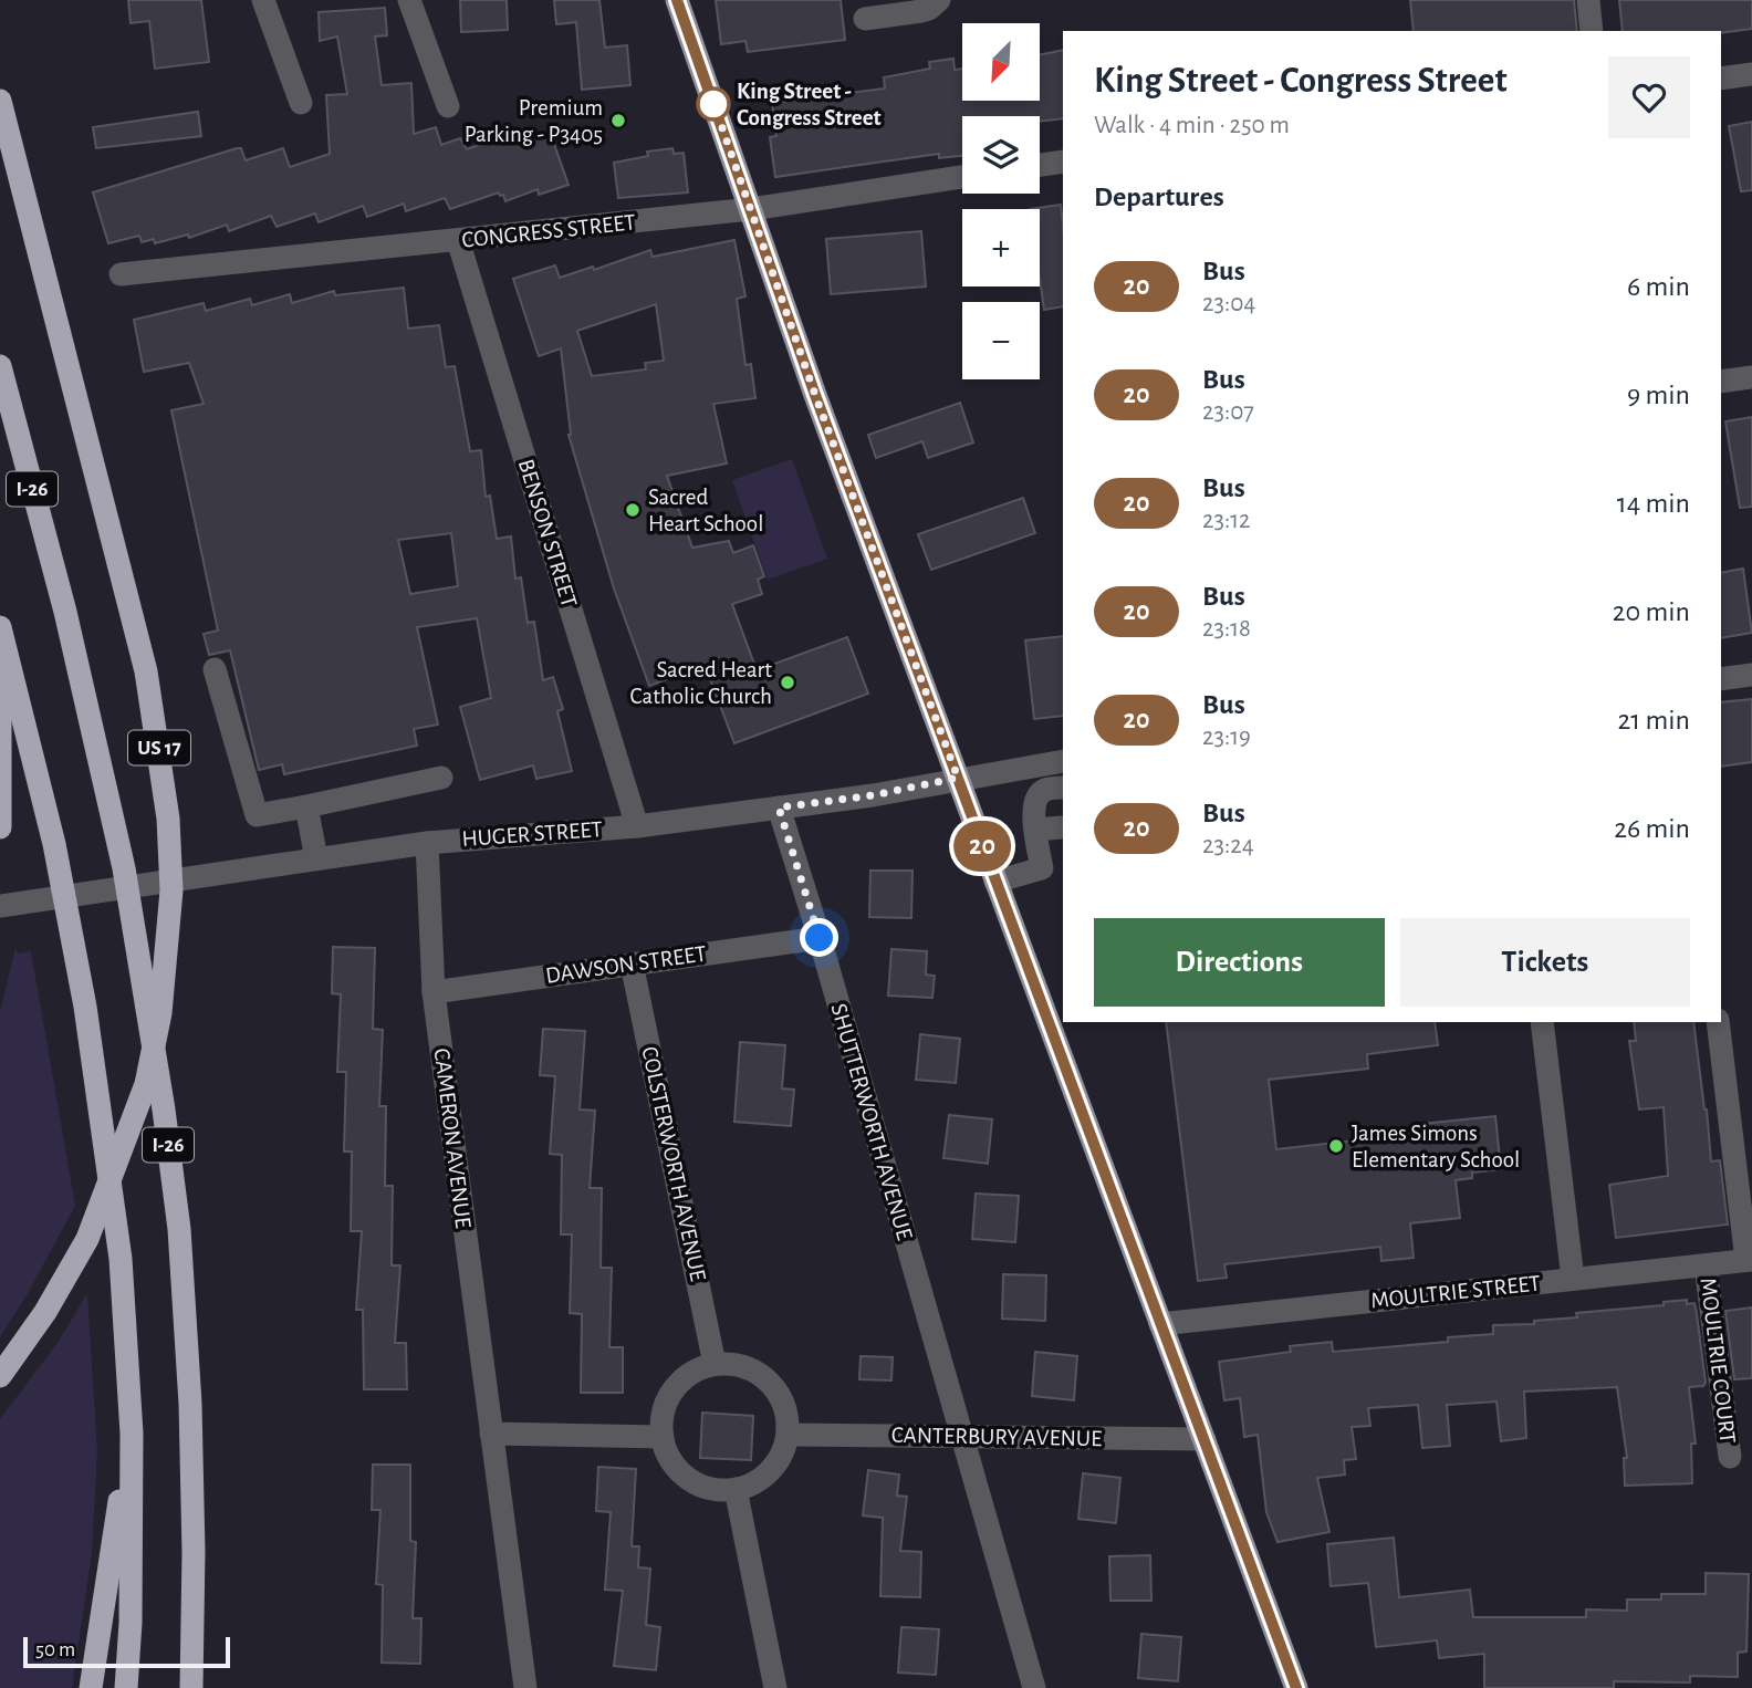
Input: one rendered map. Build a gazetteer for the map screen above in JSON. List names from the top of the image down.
{
  "streets": {
    "highway": ["I-26", "US 17"],
    "street": [
      "CONGRESS STREET",
      "BENSON STREET",
      "HUGER STREET",
      "DAWSON STREET",
      "SHUTTERWORTH AVENUE",
      "CAMERON AVENUE",
      "COLSTERWORTH AVENUE",
      "MOULTRIE STREET",
      "MOULTRIE COURT",
      "CANTERBURY AVENUE"
    ]
  },
  "crossings": [
    ["CONGRESS STREET", "BENSON STREET"],
    ["BENSON STREET", "HUGER STREET"],
    ["HUGER STREET", "SHUTTERWORTH AVENUE"],
    ["HUGER STREET", "CAMERON AVENUE"],
    ["DAWSON STREET", "SHUTTERWORTH AVENUE"],
    ["DAWSON STREET", "CAMERON AVENUE"],
    ["DAWSON STREET", "COLSTERWORTH AVENUE"],
    ["SHUTTERWORTH AVENUE", "CANTERBURY AVENUE"],
    ["COLSTERWORTH AVENUE", "CANTERBURY AVENUE"],
    ["MOULTRIE STREET", "MOULTRIE COURT"]
  ],
  "places": [
    "King Street - Congress Street",
    "Premium Parking - P3405",
    "Sacred Heart School",
    "Sacred Heart Catholic Church",
    "James Simons Elementary School"
  ],
  "lines": ["bus line 20"],
  "scale_bar": "50 m",
  "north": "bottom left",
  "page": {
    "on_map": "20",
    "map_buttons": ["+", "−"],
    "heading": [
      ["King Street - Congress Street", "Walk · 4 min · 250 m"],
      "Departures"
    ],
    "list": [
      {
        "mark": "20",
        "name": "Bus",
        "note": "23:04",
        "value": "6 min"
      },
      {
        "mark": "20",
        "name": "Bus",
        "note": "23:07",
        "value": "9 min"
      },
      {
        "mark": "20",
        "name": "Bus",
        "note": "23:12",
        "value": "14 min"
      },
      {
        "mark": "20",
        "name": "Bus",
        "note": "23:18",
        "value": "20 min"
      },
      {
        "mark": "20",
        "name": "Bus",
        "note": "23:19",
        "value": "21 min"
      },
      {
        "mark": "20",
        "name": "Bus",
        "note": "23:24",
        "value": "26 min"
      }
    ],
    "buttons": ["Directions", "Tickets"],
    "scale": "50 m"
  }
}
